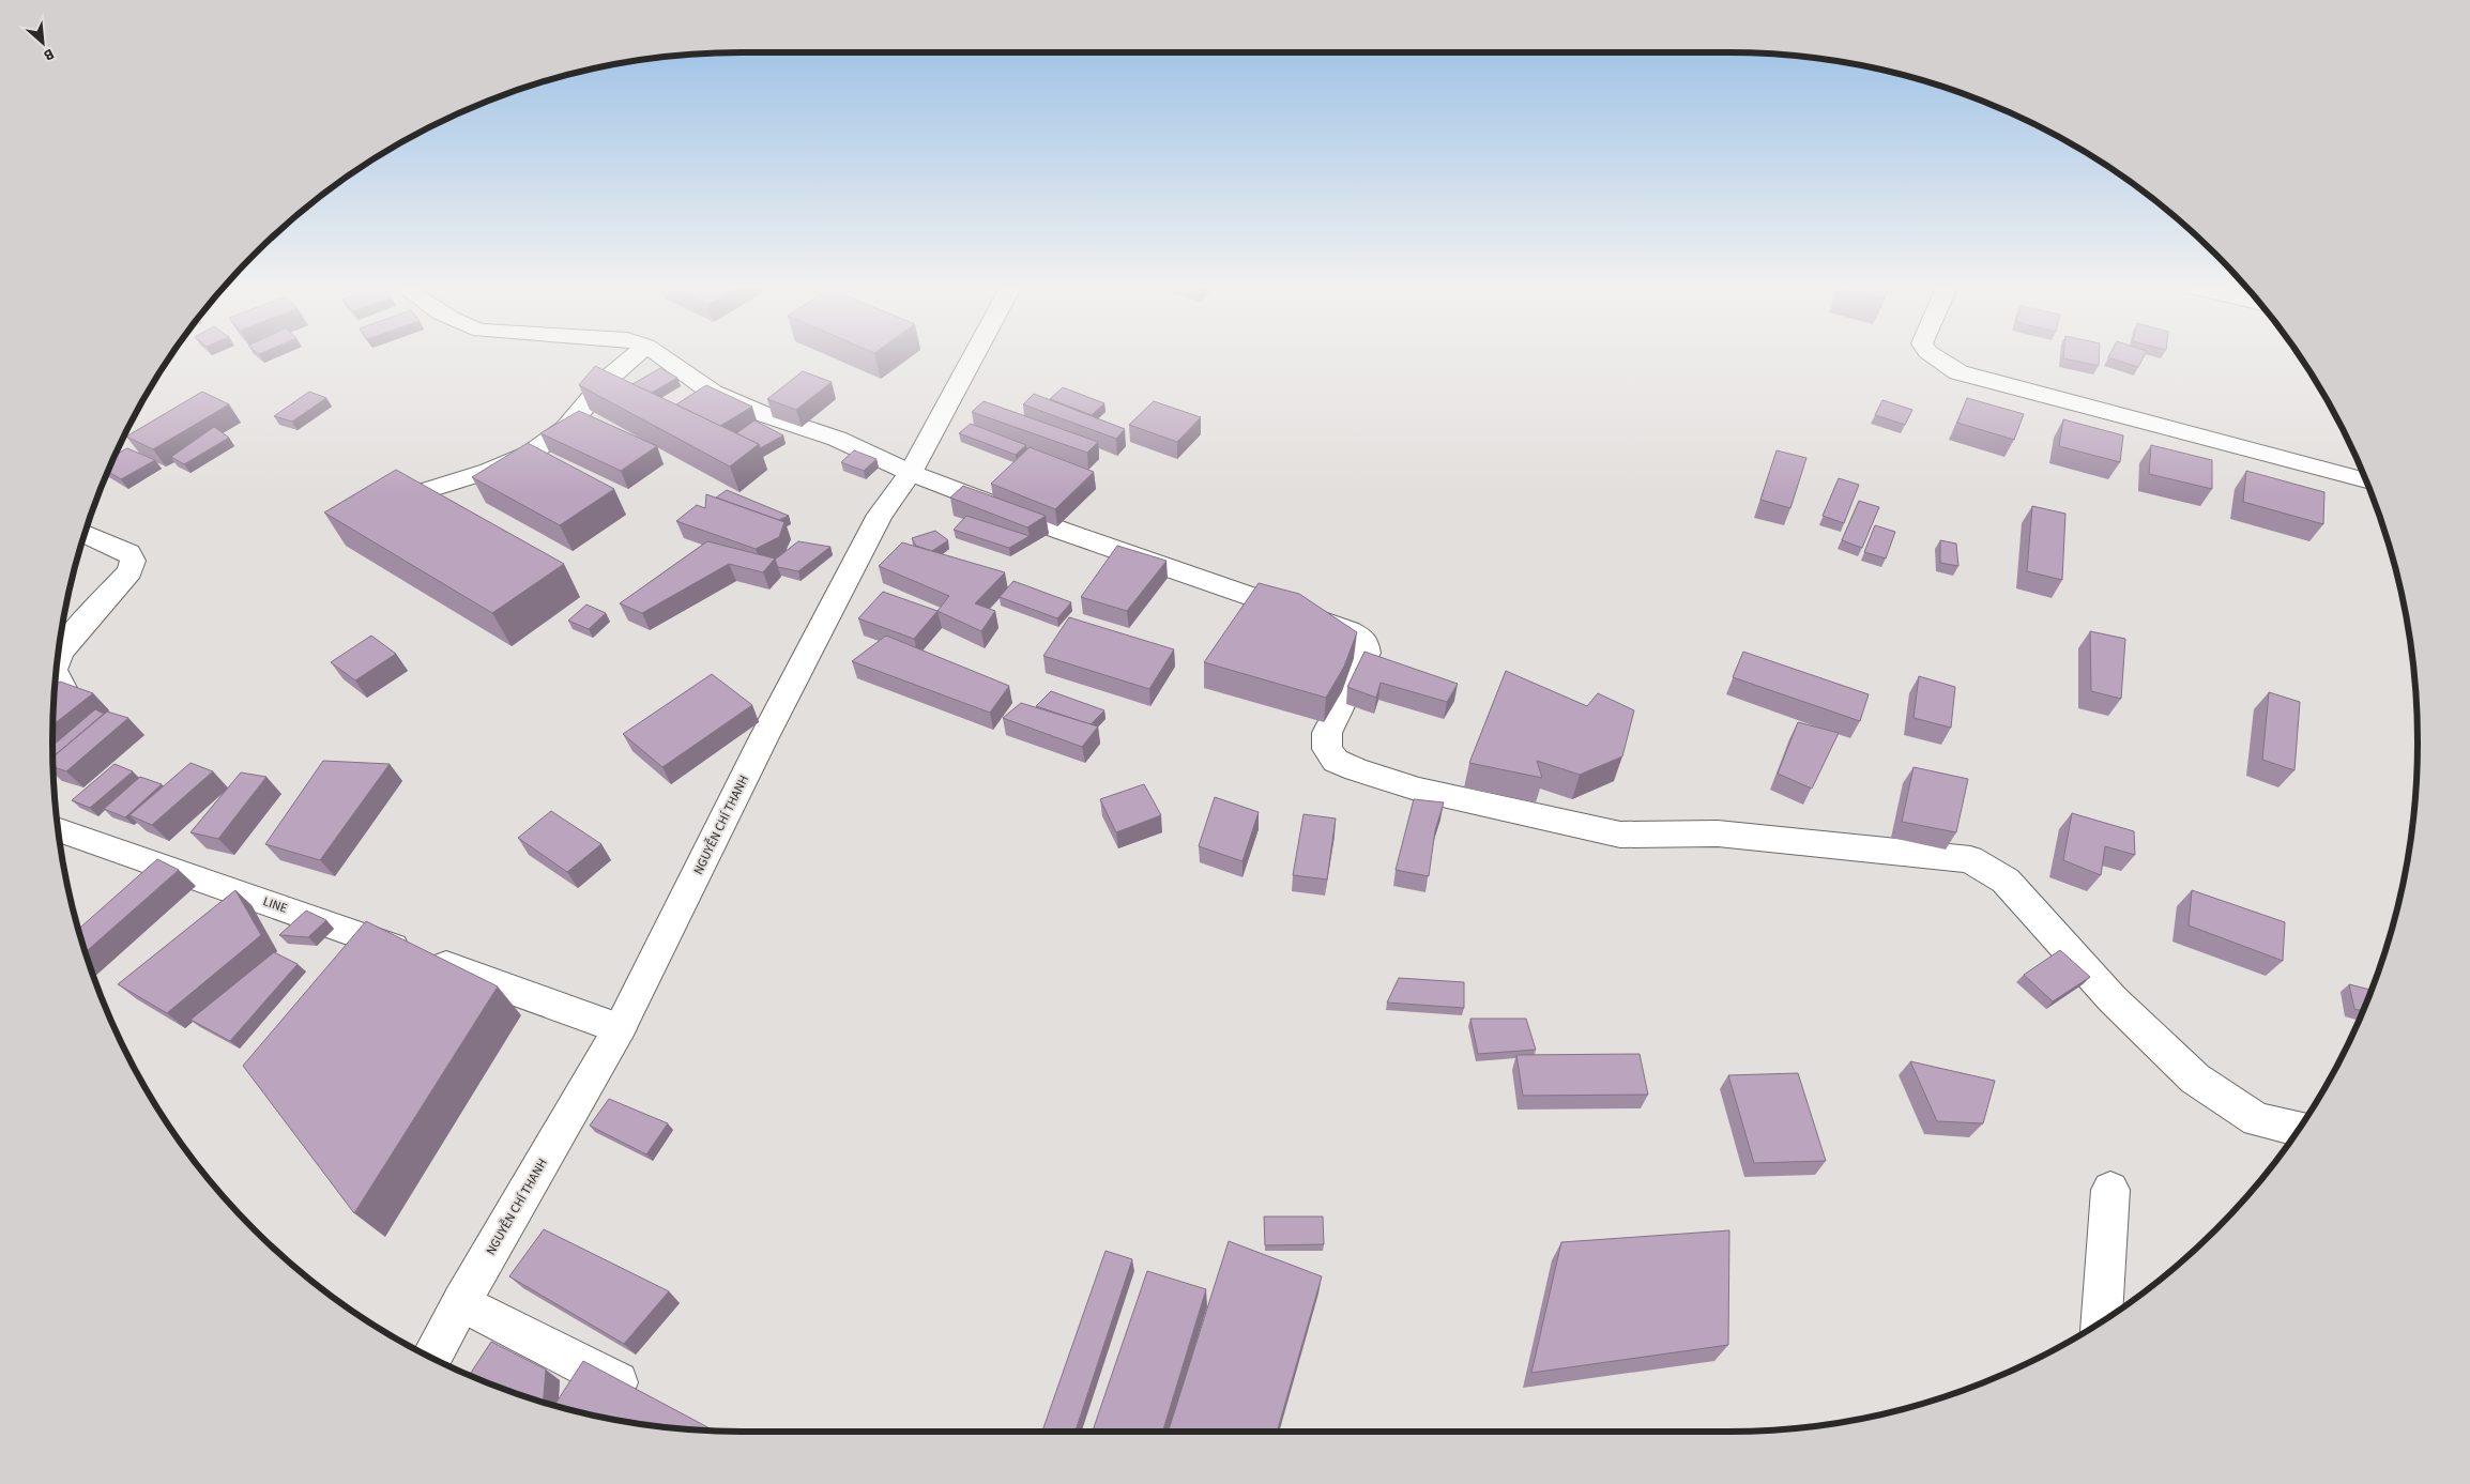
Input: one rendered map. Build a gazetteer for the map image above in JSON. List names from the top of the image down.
{
  "streets": {
    "street": ["NGUYỄN CHÍ THANH", "LINE"]
  },
  "crossings": [
    ["NGUYỄN CHÍ THANH", "LINE"]
  ],
  "north": "bottom right"
}
